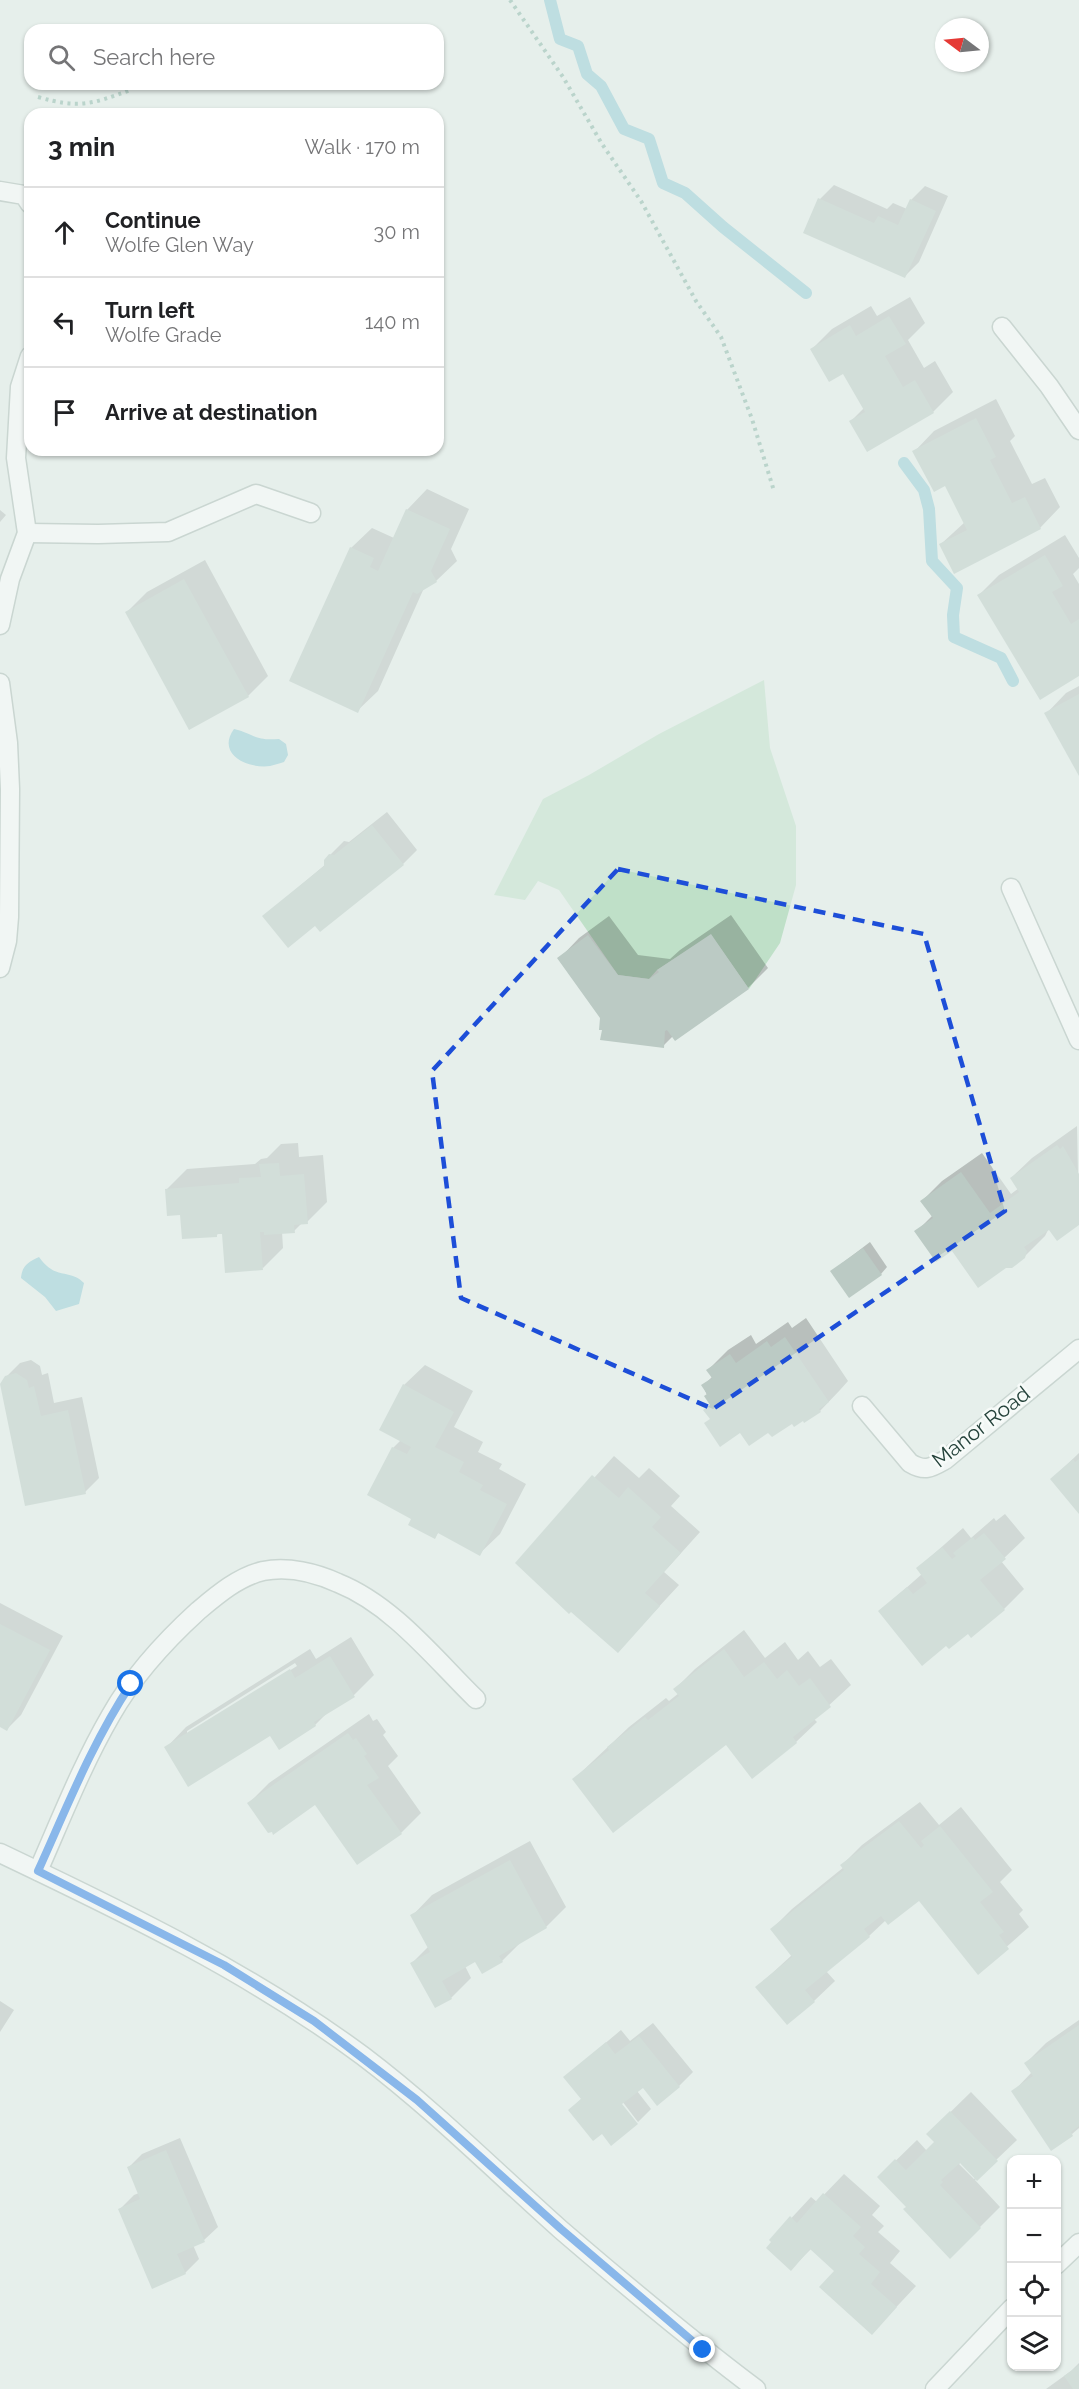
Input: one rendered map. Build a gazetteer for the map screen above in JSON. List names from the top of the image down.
{
  "streets": {
    "street": ["Manor Road"]
  },
  "north": "left",
  "page": {
    "search": "Search here",
    "heading": ["3 min", "Walk · 170 m"],
    "list": [
      ["Continue", "Wolfe Glen Way", "30 m"],
      ["Turn left", "Wolfe Grade", "140 m"],
      "Arrive at destination"
    ],
    "map_buttons": ["+", "−"]
  }
}
